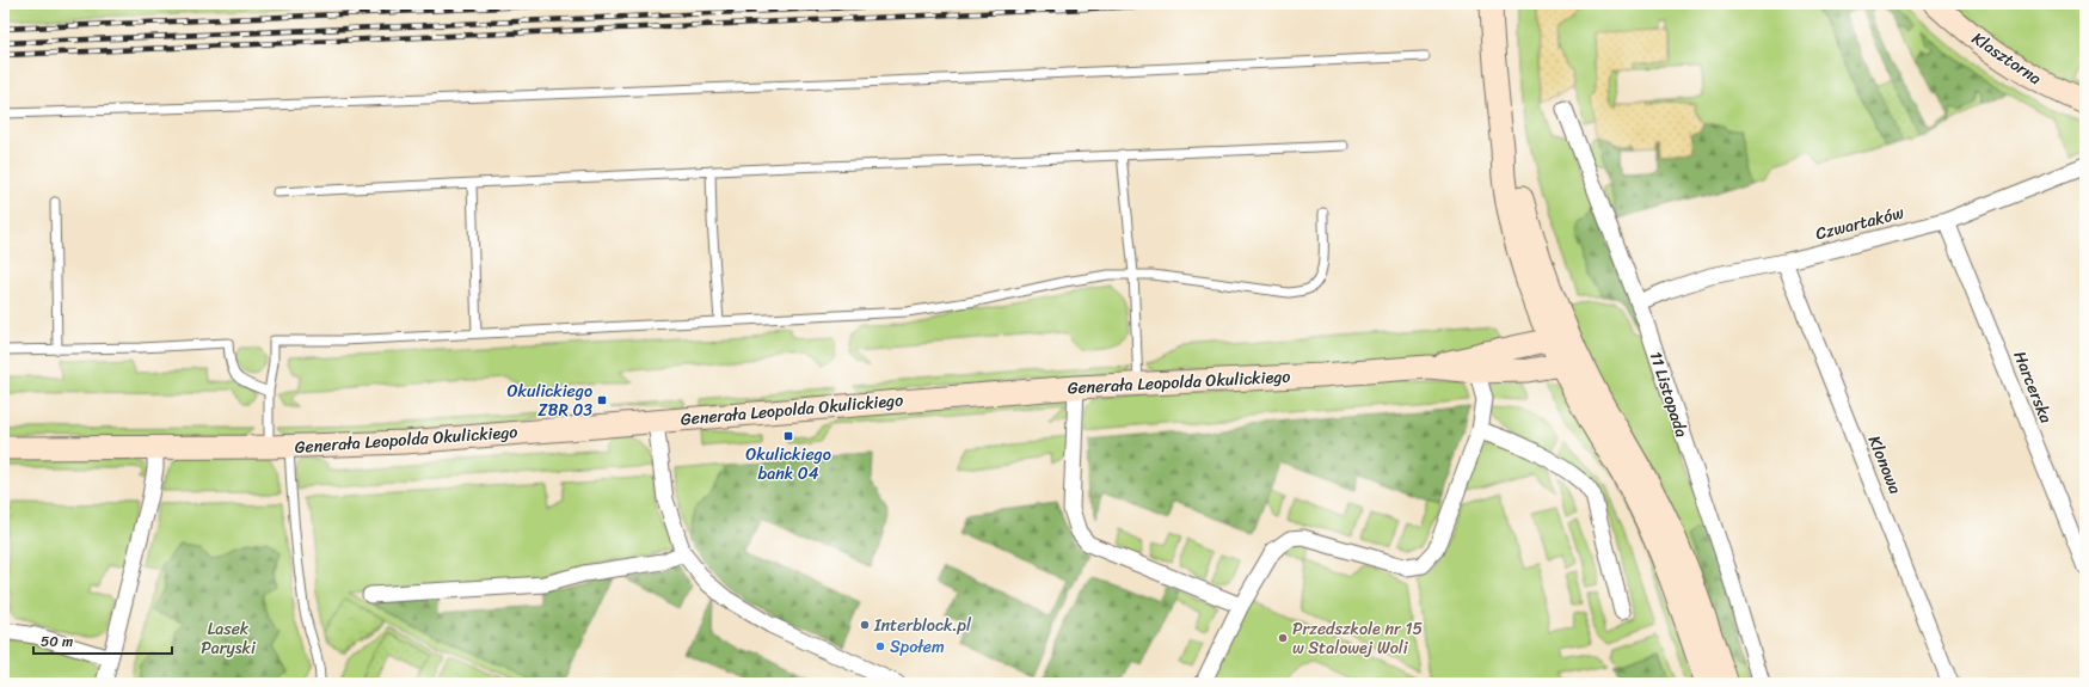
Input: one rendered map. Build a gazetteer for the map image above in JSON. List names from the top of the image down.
{
  "streets": {
    "street": [
      "Klasztorna",
      "Czwartaków",
      "Generała Leopolda Okulickiego",
      "Harcerska",
      "11 Listopada",
      "Klonowa"
    ]
  },
  "crossings": [
    ["Czwartaków", "Harcerska"],
    ["Czwartaków", "11 Listopada"],
    ["Czwartaków", "Klonowa"]
  ],
  "parks": ["Lasek Paryski"],
  "places": {
    "transit": ["Okulickiego ZBR 03", "Okulickiego bank 04"],
    "other": ["Interblock.pl", "Przedszkole nr 15 w Stalowej Woli", "Społem"]
  },
  "scale_bar": "50 m"
}
